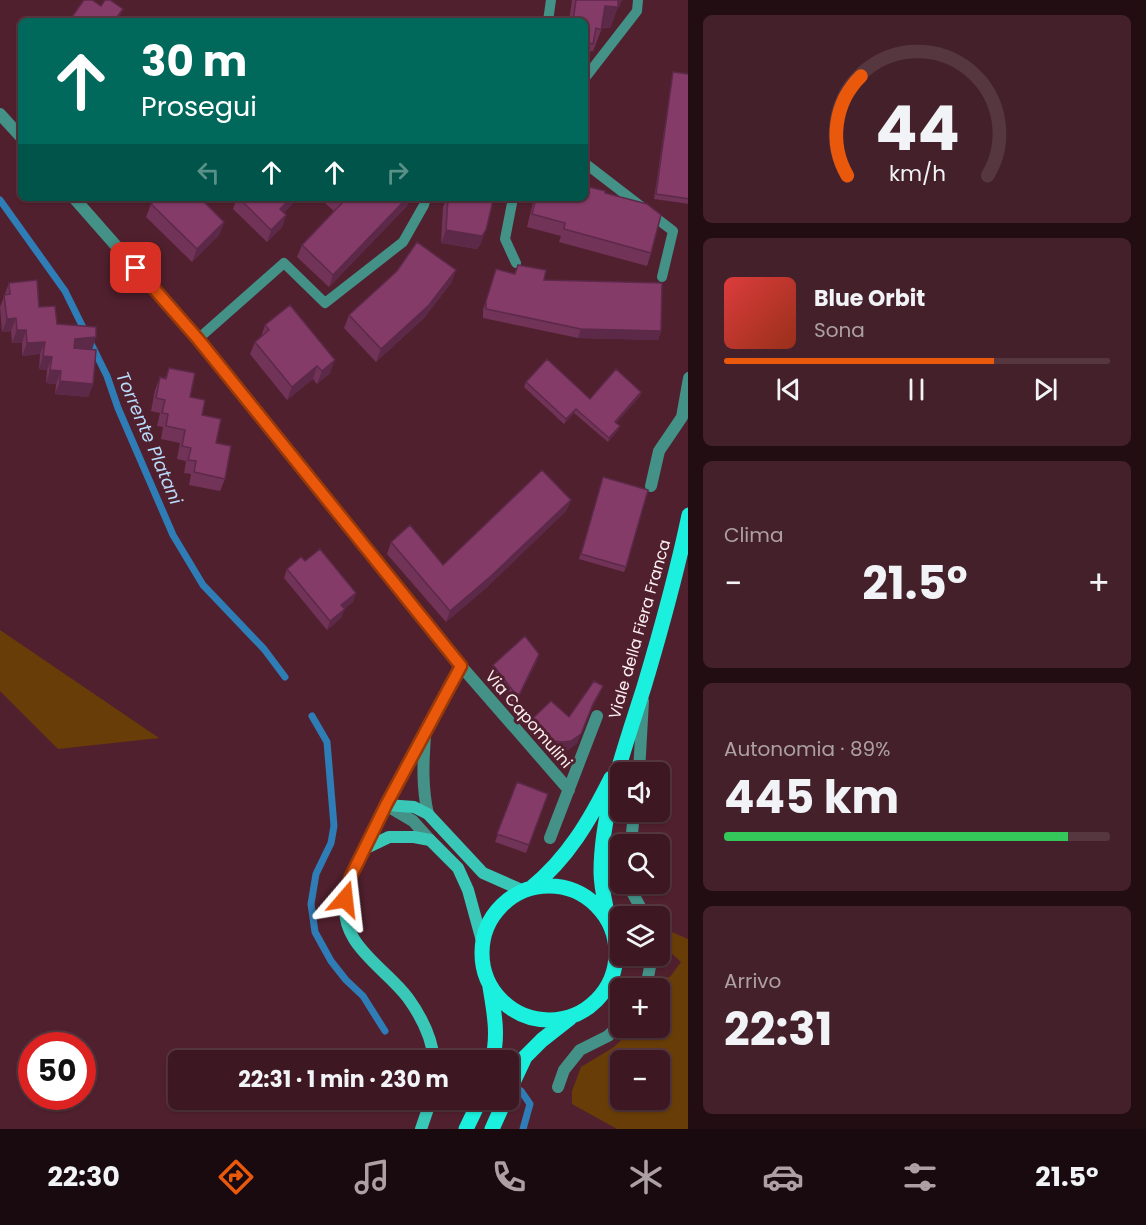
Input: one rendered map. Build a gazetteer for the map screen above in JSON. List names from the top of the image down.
{
  "streets": {
    "main road": ["Viale della Fiera Franca"],
    "street": ["Via Capomulini"]
  },
  "water": ["Torrente Platani"],
  "page": {
    "turn": ["30 m", "Prosegui"],
    "song": ["Blue Orbit", "Sona"],
    "tile": [
      "Clima",
      ["Autonomia · 89%", "445 km"],
      ["Arrivo", "22:31"]
    ],
    "heat": ["−", "21.5°", "+"],
    "map_buttons": ["+", "−"],
    "limit": "50",
    "trip": "22:31 · 1 min · 230 m",
    "tabs": ["22:30", "21.5°"],
    "gauge": ["44", "km/h"]
  }
}
